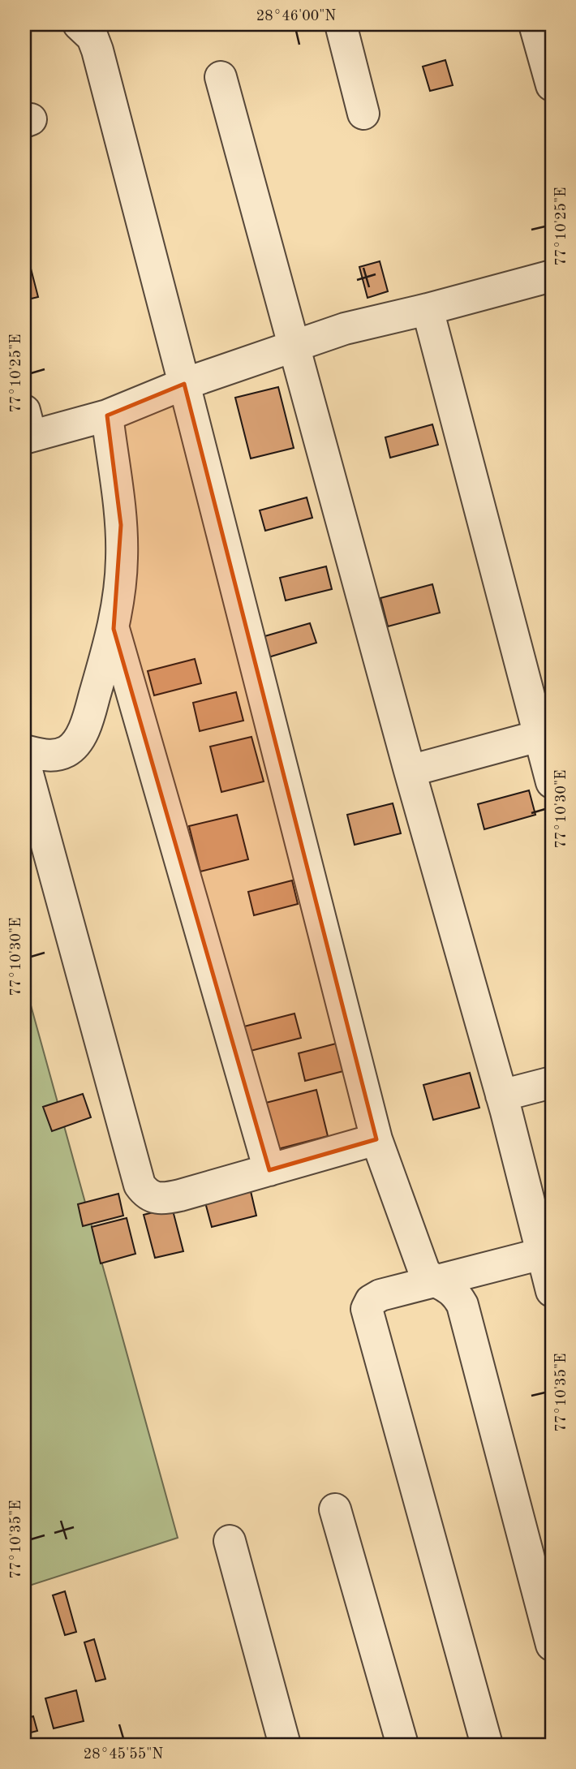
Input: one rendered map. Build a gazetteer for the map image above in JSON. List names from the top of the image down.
{
  "coordinates": [
    "28°46'00\"N",
    "77°10'25\"E",
    "77°10'30\"E",
    "77°10'35\"E",
    "28°45'55\"N"
  ]
}
